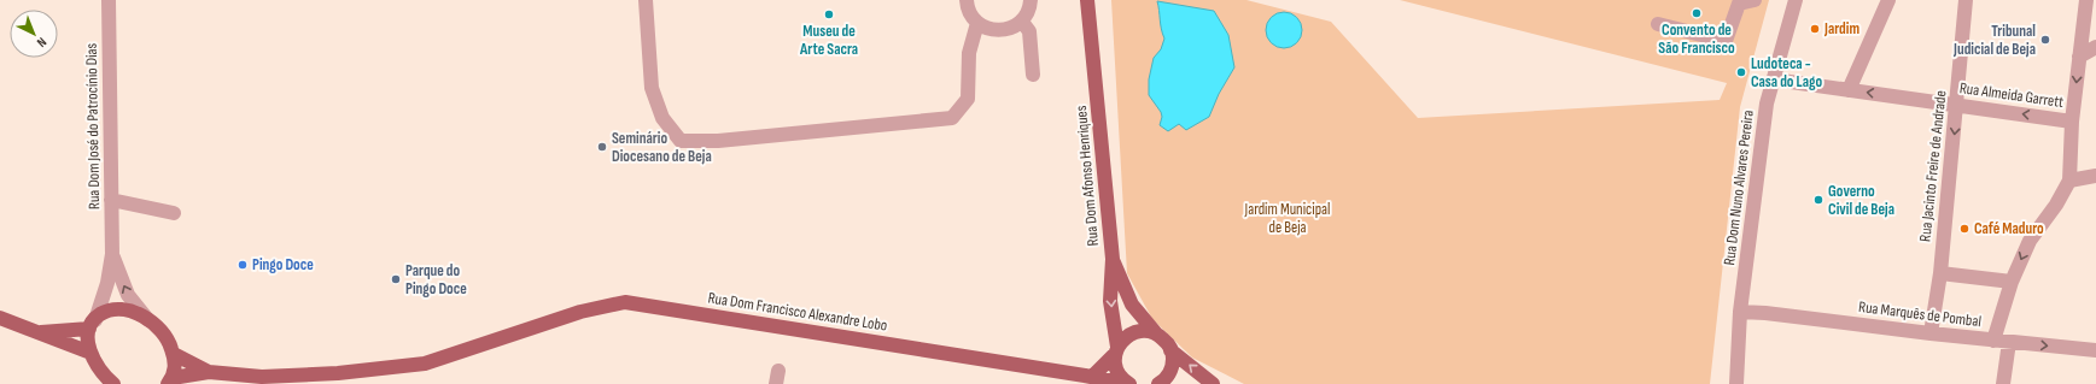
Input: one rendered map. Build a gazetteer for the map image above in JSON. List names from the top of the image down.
{
  "streets": {
    "main road": ["Rua Dom Afonso Henriques", "Rua Dom Francisco Alexandre Lobo"],
    "street": [
      "Rua Almeida Garrett",
      "Rua Dom José do Patrocínio Dias",
      "Rua Jacinto Freire de Andrade",
      "Rua Dom Nuno Alvares Pereira",
      "Rua Marquês de Pombal"
    ]
  },
  "crossings": [
    ["Rua Almeida Garrett", "Rua Jacinto Freire de Andrade"],
    ["Rua Almeida Garrett", "Rua Dom Nuno Alvares Pereira"],
    ["Rua Jacinto Freire de Andrade", "Rua Marquês de Pombal"],
    ["Rua Dom Afonso Henriques", "Rua Dom Francisco Alexandre Lobo"],
    ["Rua Dom Nuno Alvares Pereira", "Rua Marquês de Pombal"]
  ],
  "one_way": ["Rua Almeida Garrett"],
  "parks": ["Jardim Municipal de Beja"],
  "places": [
    "Convento de São Francisco",
    "Museu de Arte Sacra",
    "Jardim",
    "Tribunal Judicial de Beja",
    "Ludoteca - Casa do Lago",
    "Seminário Diocesano de Beja",
    "Governo Civil de Beja",
    "Café Maduro",
    "Pingo Doce",
    "Parque do Pingo Doce"
  ],
  "north": "bottom right"
}
